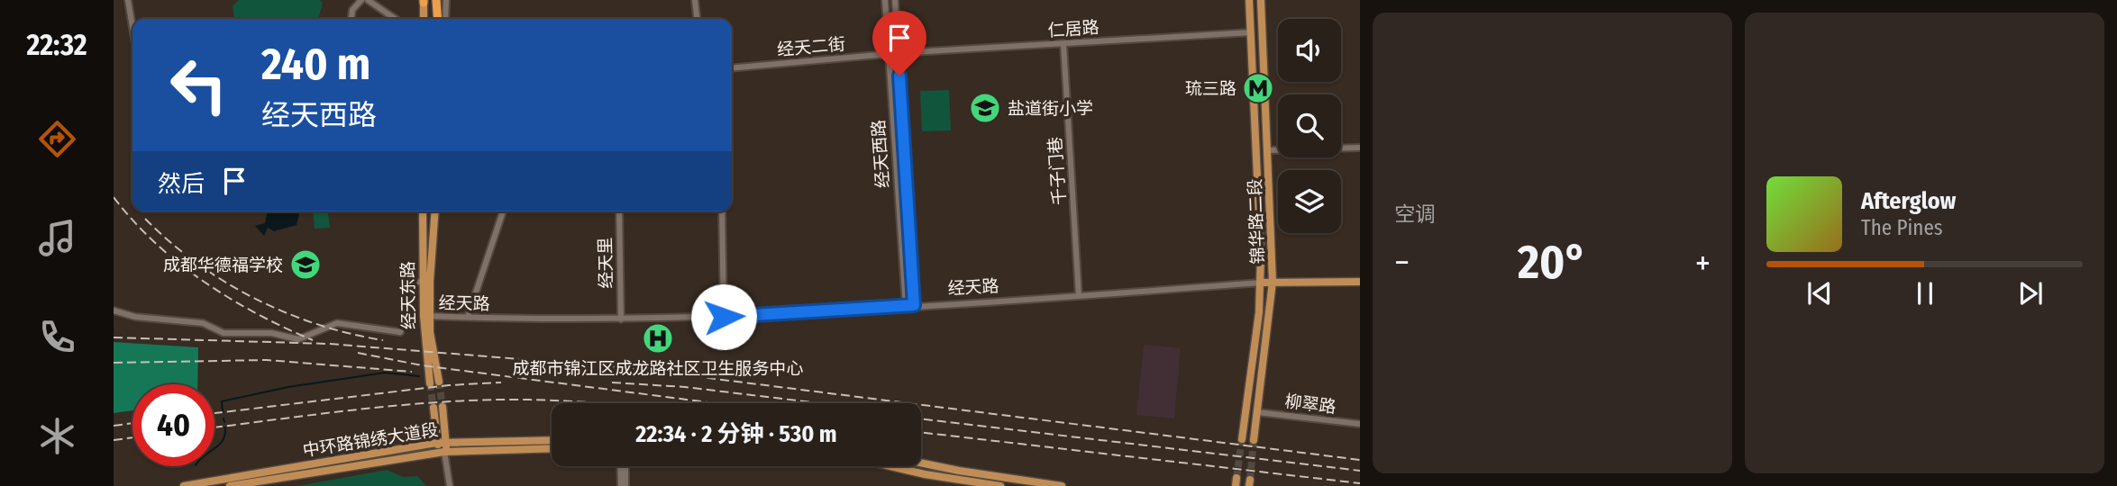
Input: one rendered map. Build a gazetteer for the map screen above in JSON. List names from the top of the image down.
{
  "streets": {
    "main road": ["锦华路二段", "经天东路", "中环路锦绣大道段"],
    "street": [
      "仁居路",
      "经天二街",
      "经天西路",
      "千子门巷",
      "经天里",
      "经天路",
      "柳翠路"
    ]
  },
  "crossings": [
    ["仁居路", "经天二街"],
    ["仁居路", "经天西路"],
    ["仁居路", "千子门巷"],
    ["仁居路", "锦华路二段"],
    ["经天二街", "经天西路"],
    ["经天西路", "经天路"],
    ["千子门巷", "经天路"],
    ["锦华路二段", "经天路"],
    ["锦华路二段", "柳翠路"],
    ["经天里", "经天路"],
    ["经天路", "经天东路"]
  ],
  "places": {
    "metro station": ["琉三路"],
    "school or university": ["盐道街小学", "成都华德福学校"],
    "hospital": ["成都市锦江区成龙路社区卫生服务中心"]
  },
  "page": {
    "tabs": "22:32",
    "tile": "空调",
    "turn": ["240 m", "经天西路"],
    "then": "然后",
    "song": ["Afterglow", "The Pines"],
    "heat": ["−", "20°", "+"],
    "limit": "40",
    "trip": "22:34 · 2 分钟 · 530 m"
  }
}
